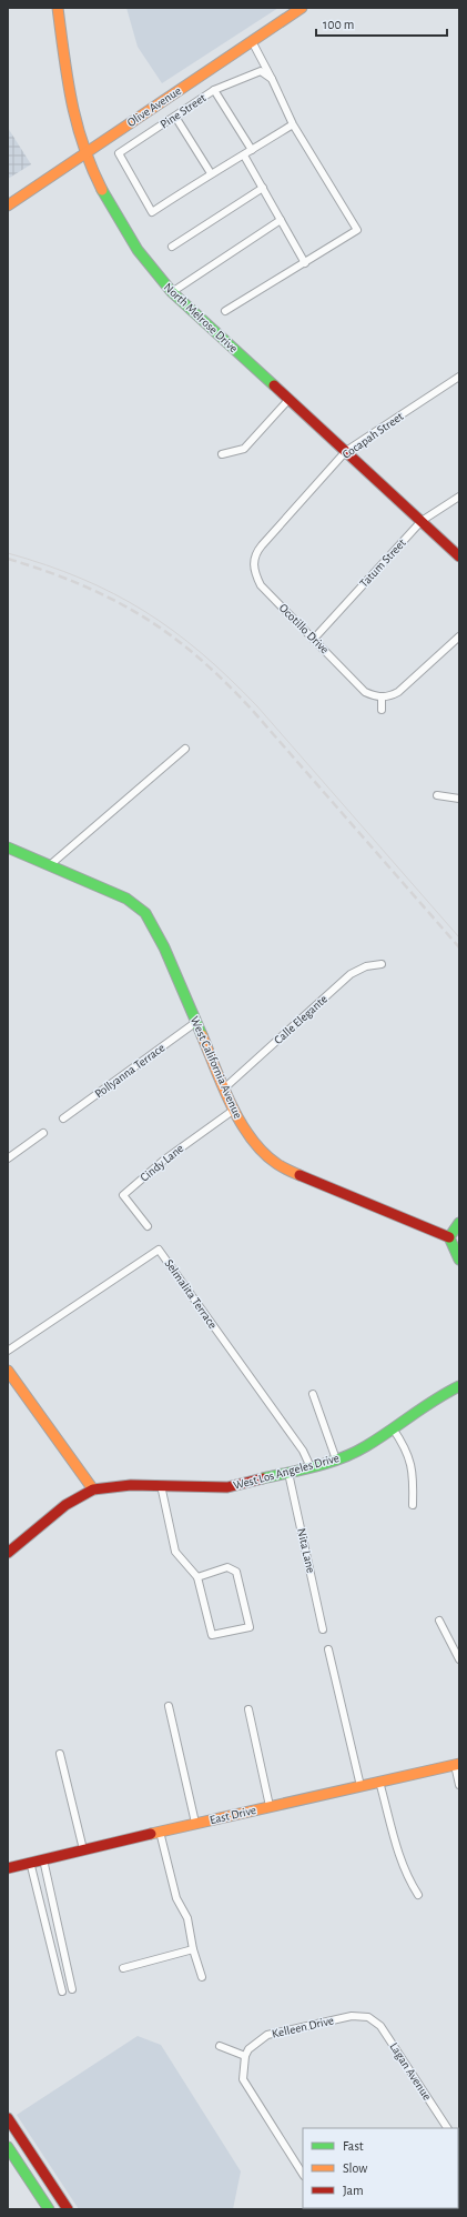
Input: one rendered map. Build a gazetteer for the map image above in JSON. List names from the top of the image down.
{
  "streets": {
    "main road": [
      "Olive Avenue",
      "North Melrose Drive",
      "West California Avenue",
      "West Los Angeles Drive",
      "East Drive"
    ],
    "street": [
      "Pine Street",
      "Cocapah Street",
      "Tatum Street",
      "Ocotillo Drive",
      "Calle Elegante",
      "Pollyanna Terrace",
      "Cindy Lane",
      "Selmalita Terrace",
      "Nita Lane",
      "Kelleen Drive",
      "Lagan Avenue"
    ]
  },
  "crossings": [
    ["Olive Avenue", "North Melrose Drive"],
    ["North Melrose Drive", "Cocapah Street"],
    ["North Melrose Drive", "Tatum Street"],
    ["Cocapah Street", "Ocotillo Drive"],
    ["Tatum Street", "Ocotillo Drive"],
    ["Calle Elegante", "West California Avenue"],
    ["West California Avenue", "Pollyanna Terrace"],
    ["West California Avenue", "Cindy Lane"],
    ["Selmalita Terrace", "West Los Angeles Drive"],
    ["West Los Angeles Drive", "Nita Lane"],
    ["Kelleen Drive", "Lagan Avenue"]
  ],
  "legend": ["Fast", "Slow", "Jam"],
  "scale_bar": "100 m"
}
